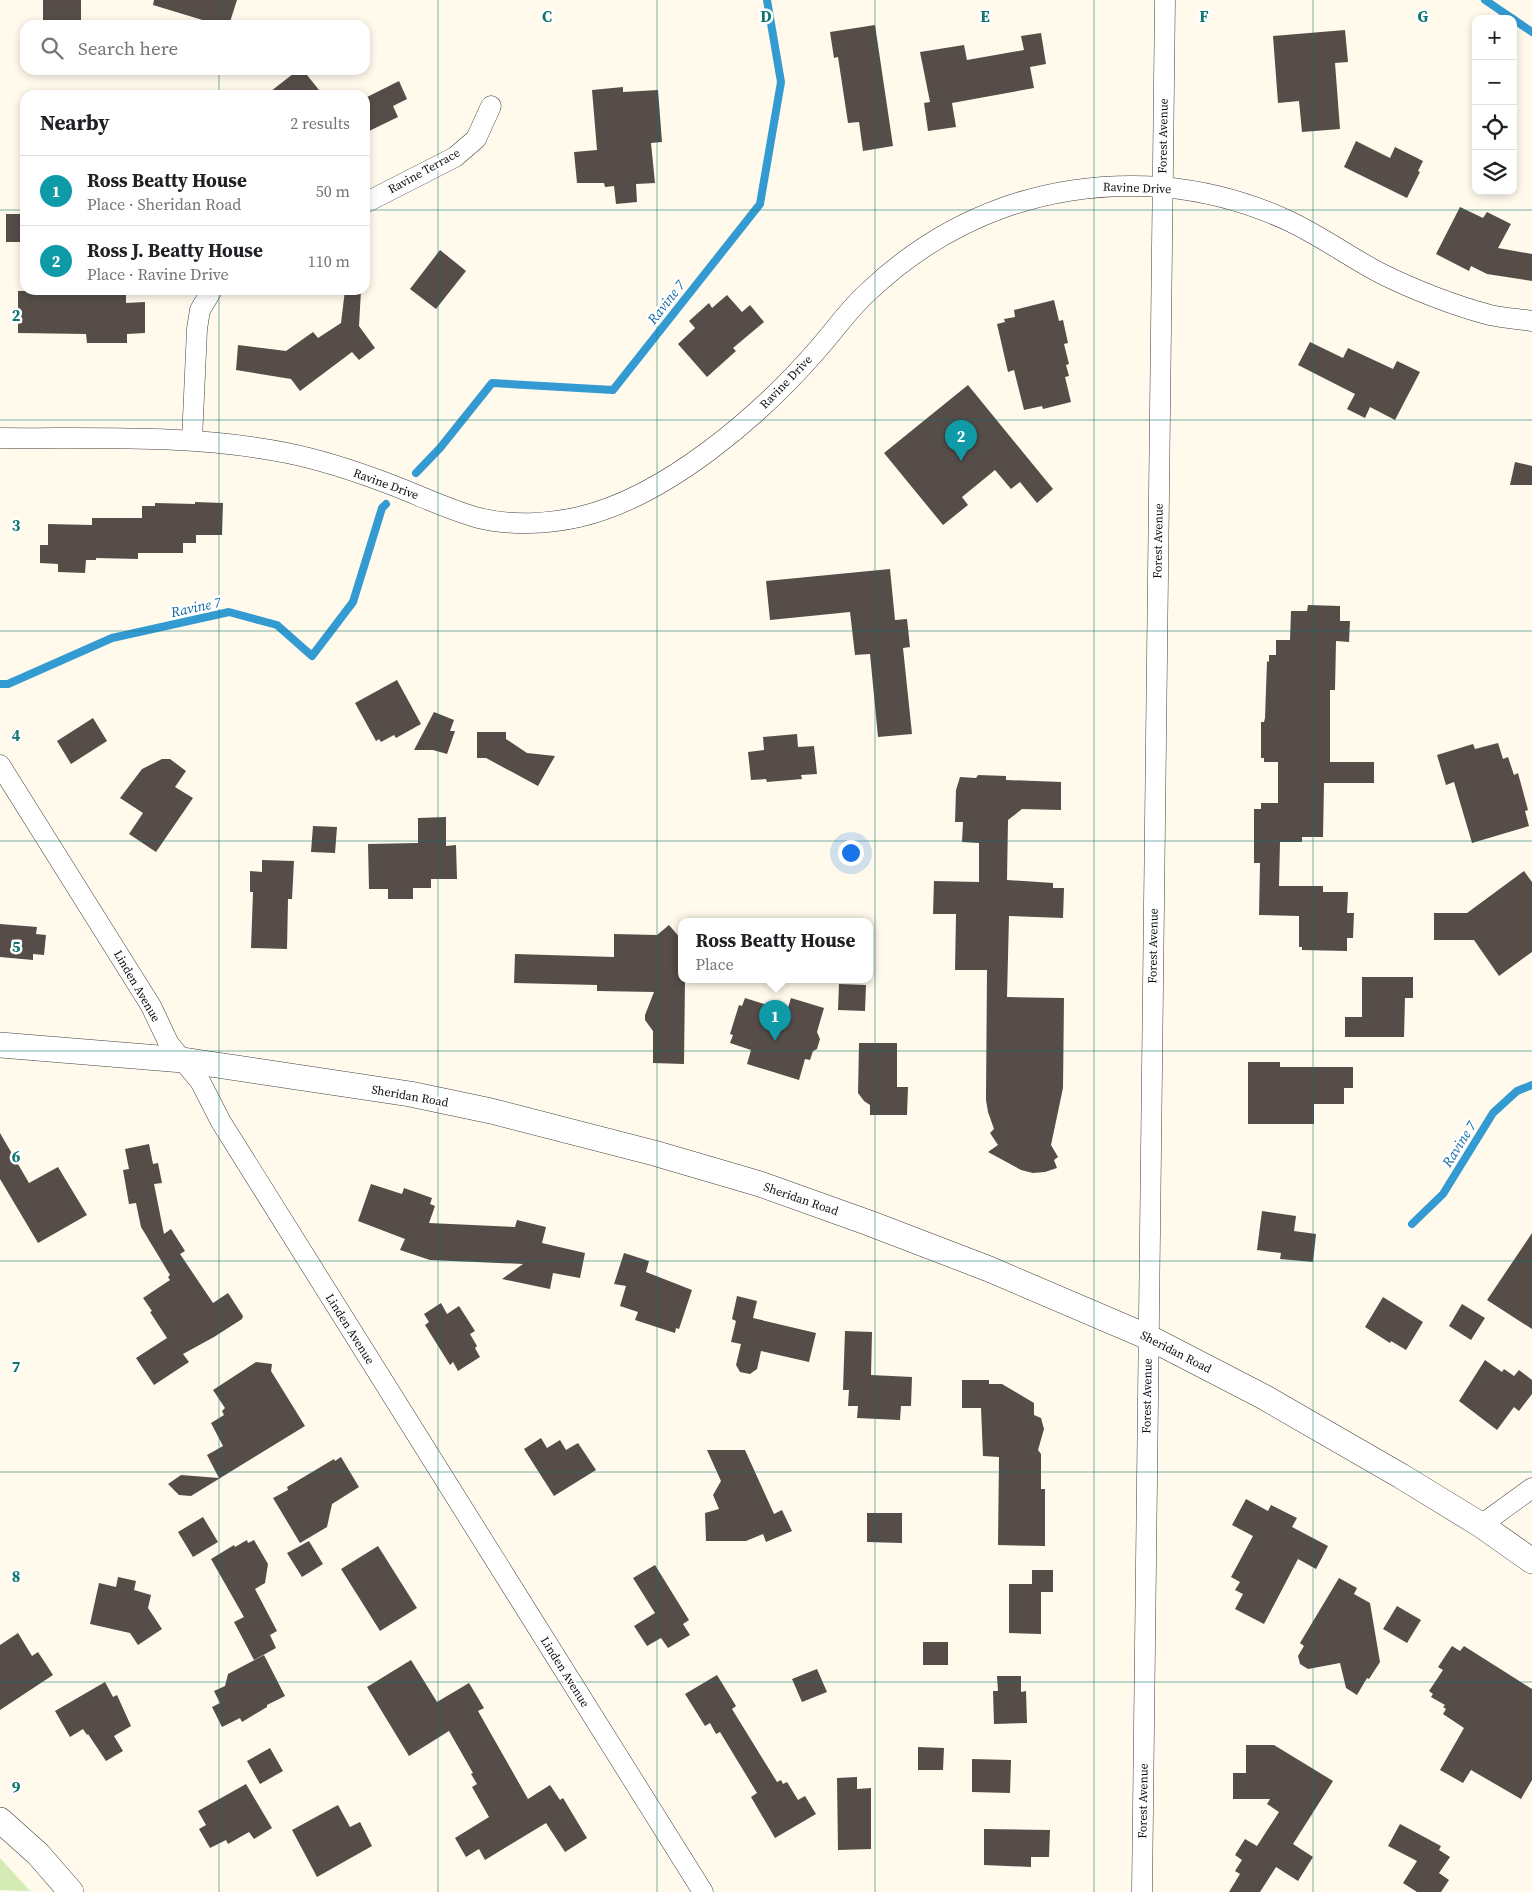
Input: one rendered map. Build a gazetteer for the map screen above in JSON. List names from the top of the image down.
{
  "streets": {
    "street": [
      "Forest Avenue",
      "Ravine Terrace",
      "Ravine Drive",
      "Linden Avenue",
      "Sheridan Road"
    ]
  },
  "crossings": [
    ["Forest Avenue", "Ravine Drive"],
    ["Forest Avenue", "Sheridan Road"],
    ["Linden Avenue", "Sheridan Road"]
  ],
  "water": ["Ravine 7"],
  "page": {
    "map_buttons": ["+", "−"],
    "search": "Search here",
    "heading": ["Nearby", "2 results"],
    "list": [
      {
        "mark": "1",
        "name": "Ross Beatty House",
        "note": "Place · Sheridan Road",
        "value": "50 m"
      },
      {
        "mark": "2",
        "name": "Ross J. Beatty House",
        "note": "Place · Ravine Drive",
        "value": "110 m"
      }
    ],
    "pins": ["2", "1"],
    "popup": ["Ross Beatty House", "Place"]
  },
  "grid": {
    "columns": [
      "C",
      "D",
      "E",
      "F",
      "G"
    ],
    "rows": [
      "2",
      "3",
      "4",
      "5",
      "6",
      "7",
      "8",
      "9"
    ]
  }
}
